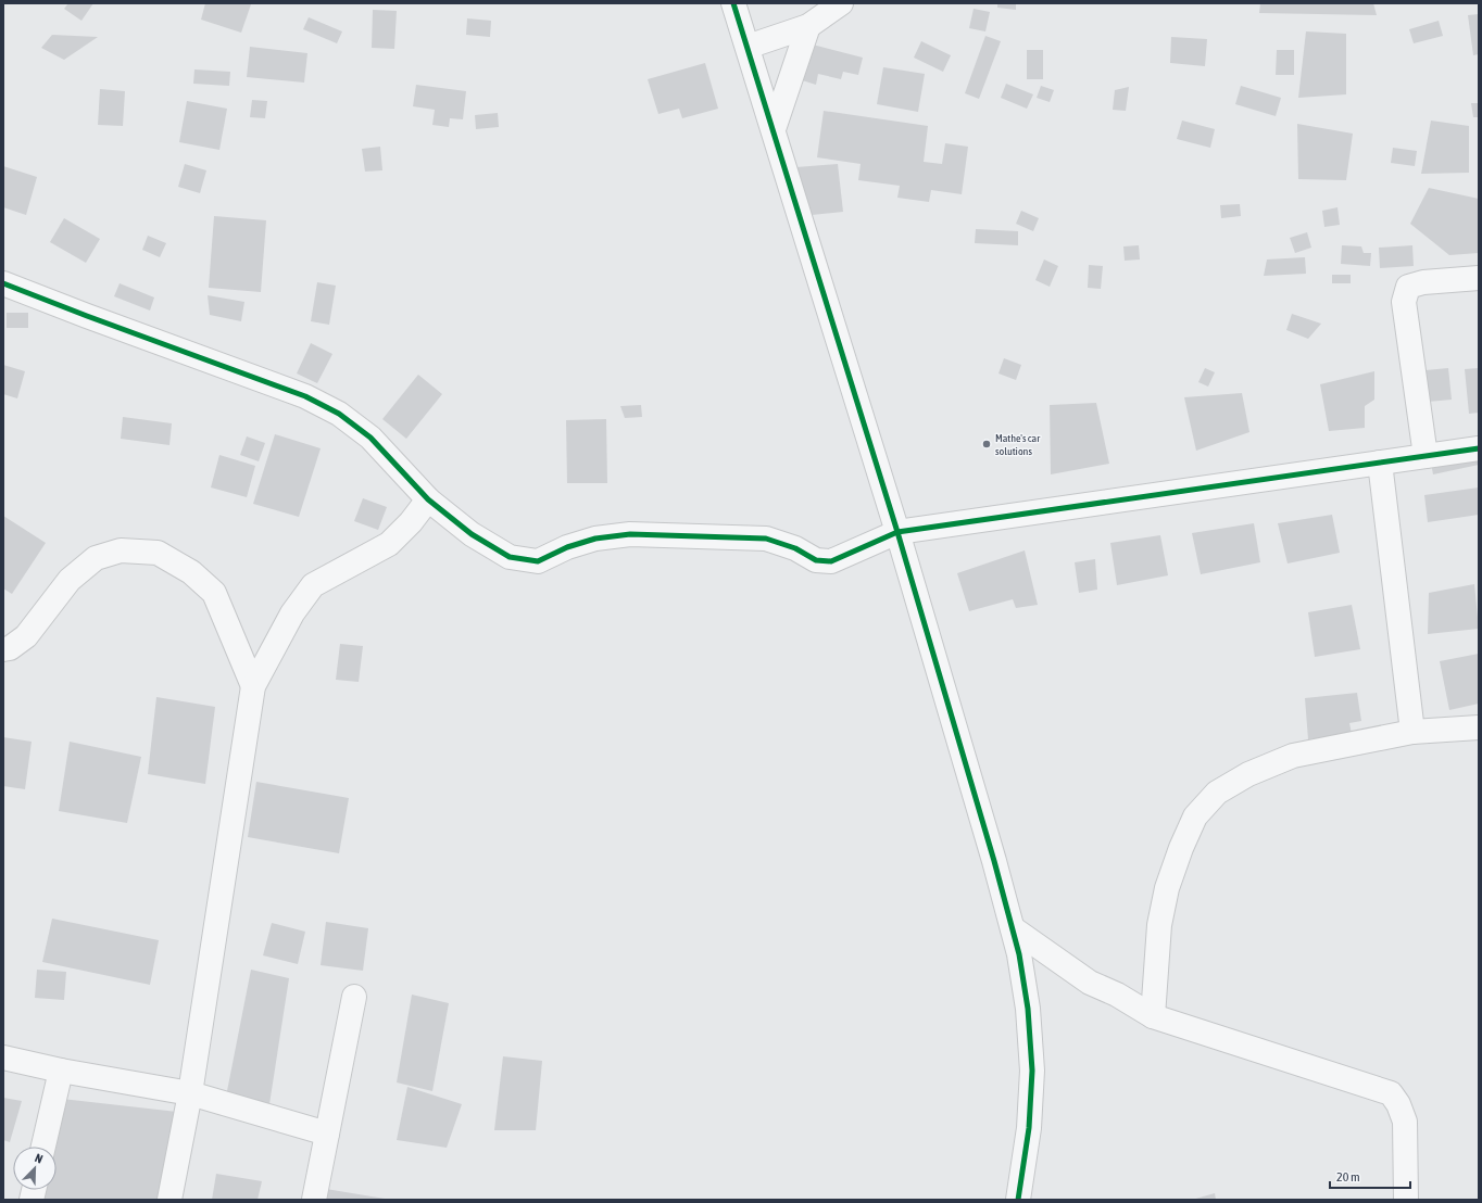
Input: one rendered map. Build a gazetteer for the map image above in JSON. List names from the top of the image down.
{
  "places": ["Mathe's car solutions"],
  "scale_bar": "20 m",
  "north": "top right"
}
